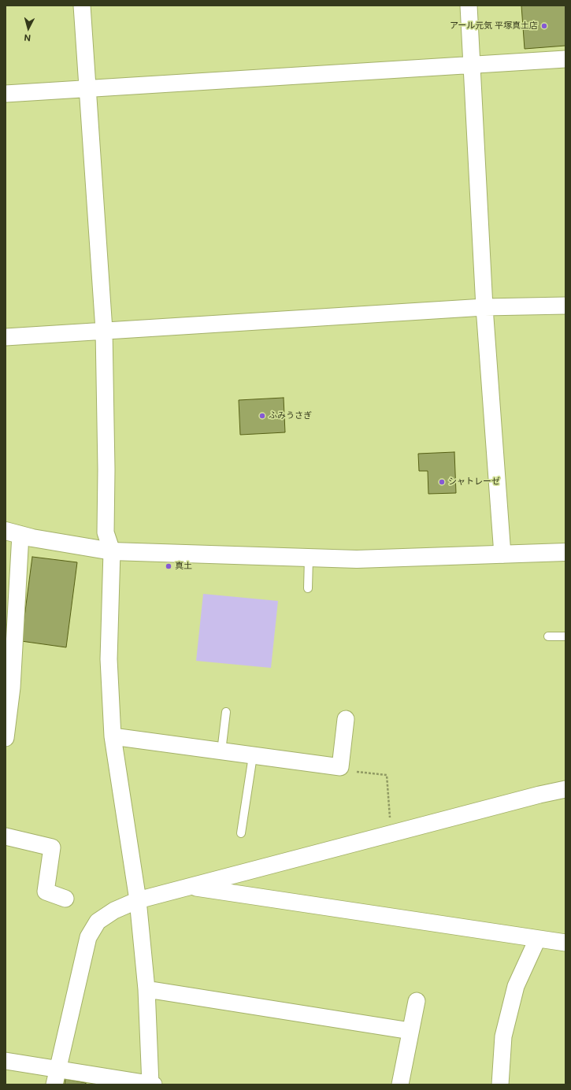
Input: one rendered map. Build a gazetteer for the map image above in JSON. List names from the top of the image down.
{
  "places": [
    "アール元気 平塚真土店",
    "ふみうさぎ",
    "シャトレーゼ",
    "真土"
  ],
  "north": "bottom"
}
